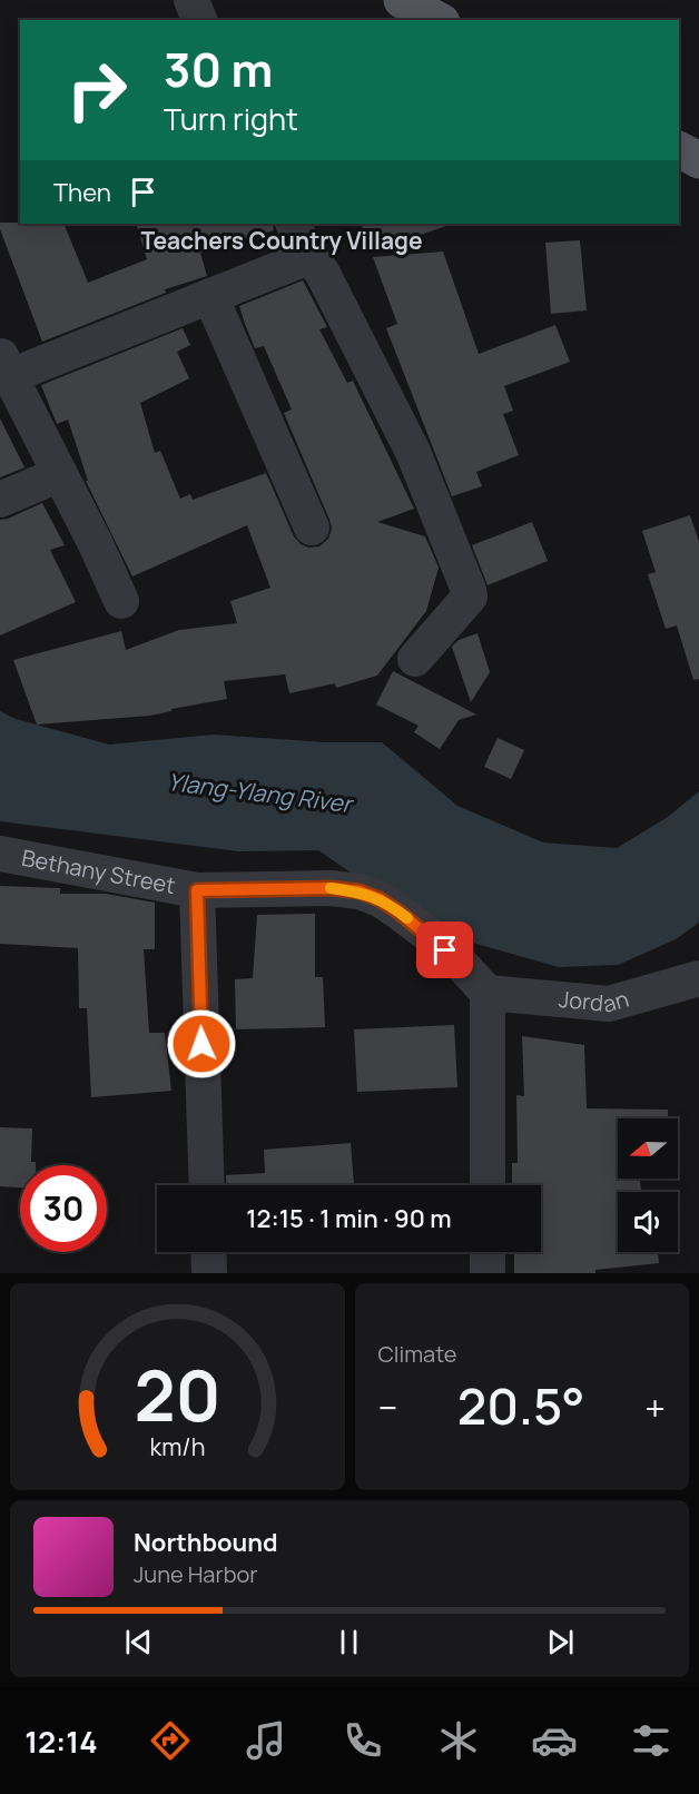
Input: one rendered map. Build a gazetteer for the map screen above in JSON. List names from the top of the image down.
{
  "streets": {
    "street": ["Bethany Street", "Jordan"]
  },
  "crossings": [
    ["Bethany Street", "Jordan"]
  ],
  "districts": ["Teachers Country Village"],
  "water": ["Ylang-Ylang River"],
  "north": "left",
  "page": {
    "turn": ["30 m", "Turn right"],
    "then": "Then",
    "limit": "30",
    "trip": "12:15 · 1 min · 90 m",
    "tile": "Climate",
    "heat": ["−", "20.5°", "+"],
    "song": ["Northbound", "June Harbor"],
    "tabs": "12:14",
    "gauge": ["20", "km/h"]
  }
}
